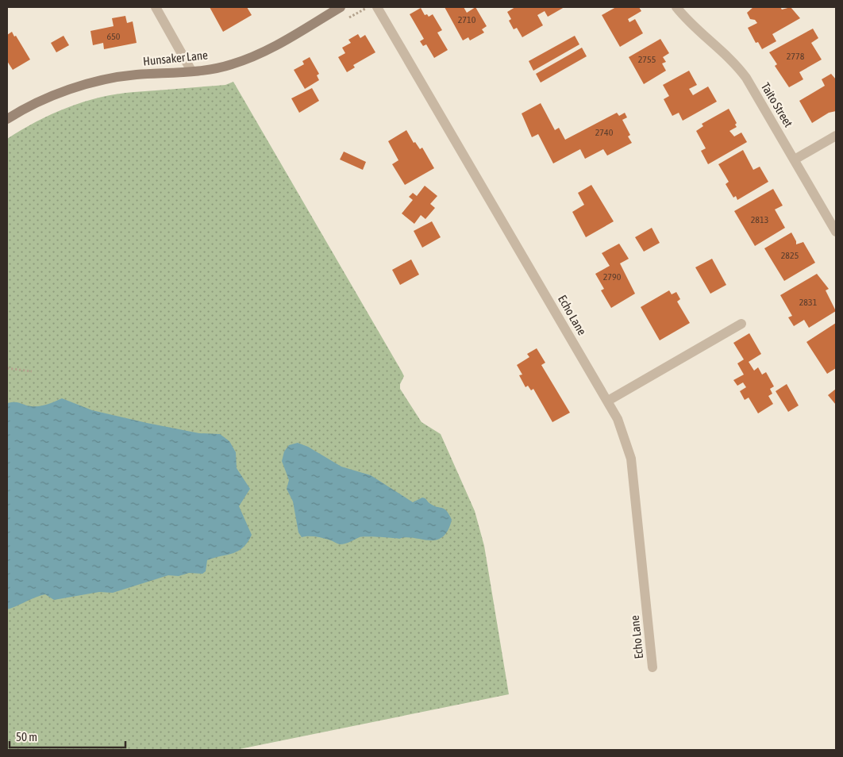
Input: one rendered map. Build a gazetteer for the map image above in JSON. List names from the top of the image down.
{
  "streets": {
    "street": ["Hunsaker Lane", "Taito Street", "Echo Lane"]
  },
  "house_numbers": [
    "2710",
    "650",
    "2778",
    "2755",
    "2740",
    "2813",
    "2825",
    "2790",
    "2831"
  ],
  "scale_bar": "50 m"
}
